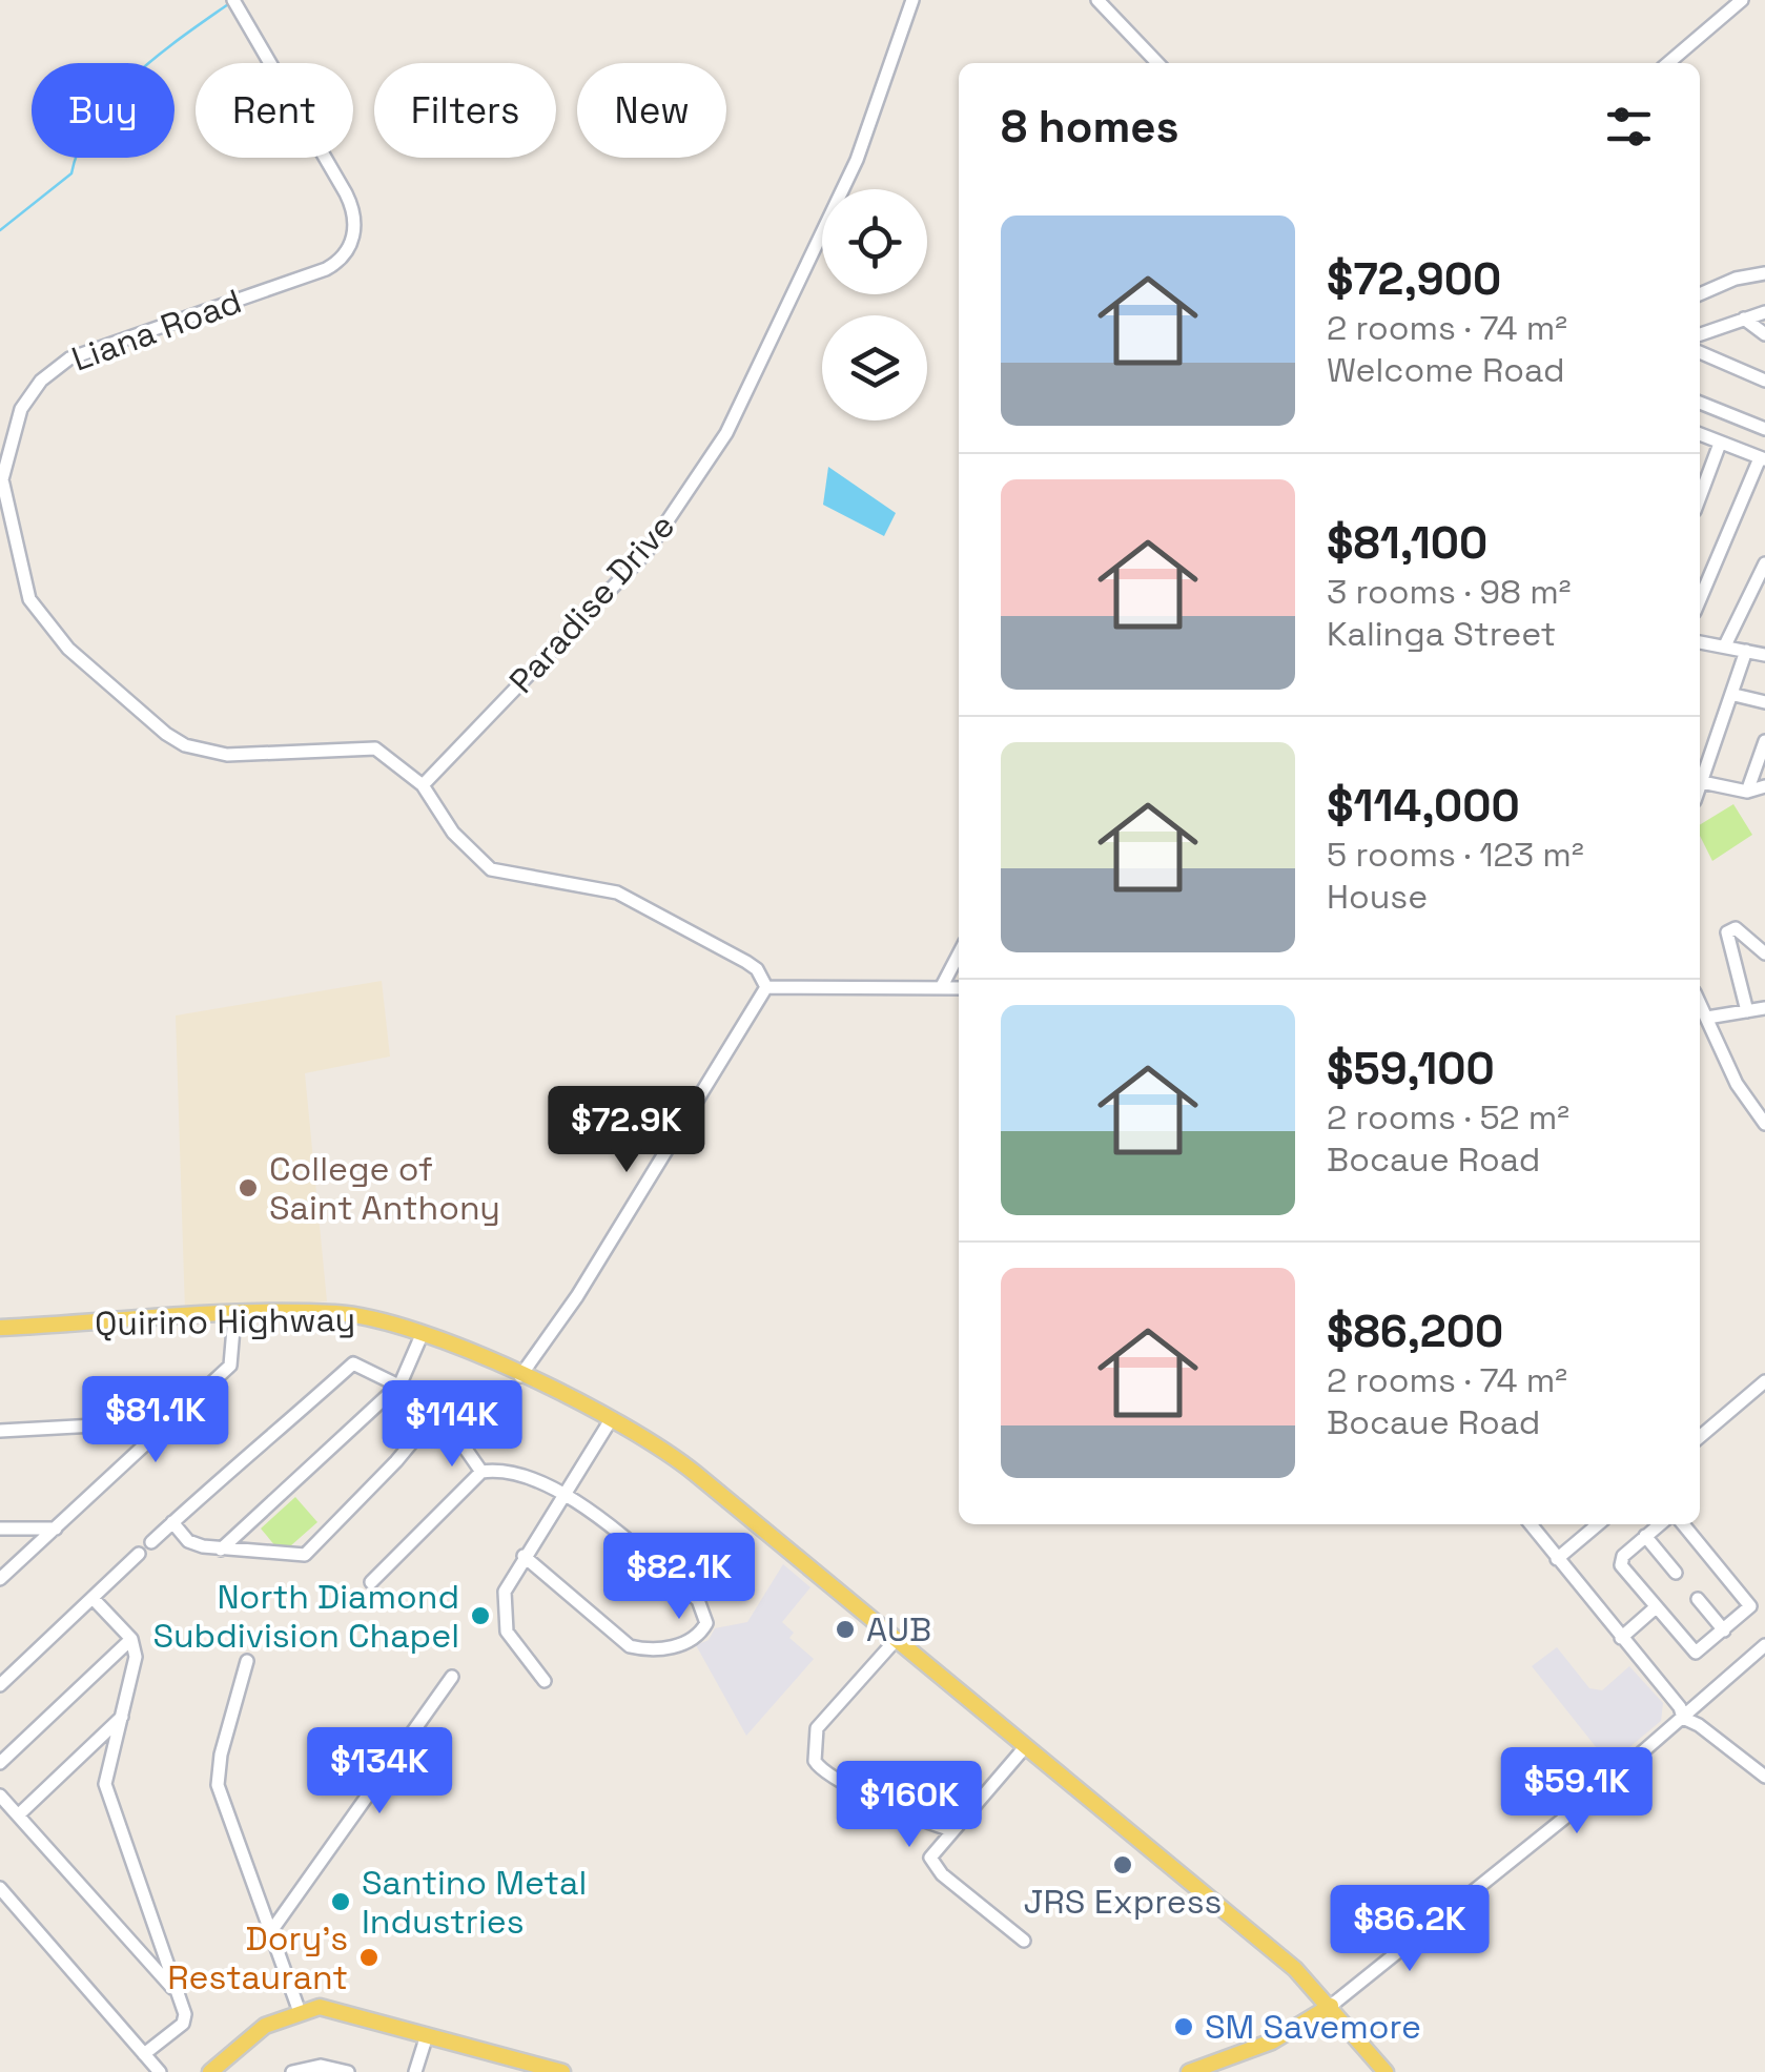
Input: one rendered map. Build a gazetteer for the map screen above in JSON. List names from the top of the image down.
{
  "streets": {
    "main road": ["Quirino Highway"],
    "street": ["Liana Road", "Paradise Drive"]
  },
  "crossings": [
    ["Liana Road", "Paradise Drive"]
  ],
  "places": [
    "College of Saint Anthony",
    "North Diamond Subdivision Chapel",
    "AUB",
    "JRS Express",
    "Santino Metal Industries",
    "Dory's Restaurant",
    "SM Savemore"
  ],
  "page": {
    "chip": [
      "Buy",
      "Rent",
      "Filters",
      "New"
    ],
    "heading": "8 homes",
    "list": [
      {
        "name": "$72,900",
        "note": "2 rooms · 74 m² · Welcome Road"
      },
      {
        "name": "$81,100",
        "note": "3 rooms · 98 m² · Kalinga Street"
      },
      {
        "name": "$114,000",
        "note": "5 rooms · 123 m² · House"
      },
      {
        "name": "$59,100",
        "note": "2 rooms · 52 m² · Bocaue Road"
      },
      {
        "name": "$86,200",
        "note": "2 rooms · 74 m² · Bocaue Road"
      }
    ],
    "price": [
      "$72.9K",
      "$81.1K",
      "$114K",
      "$82.1K",
      "$134K",
      "$59.1K",
      "$160K",
      "$86.2K"
    ]
  }
}
